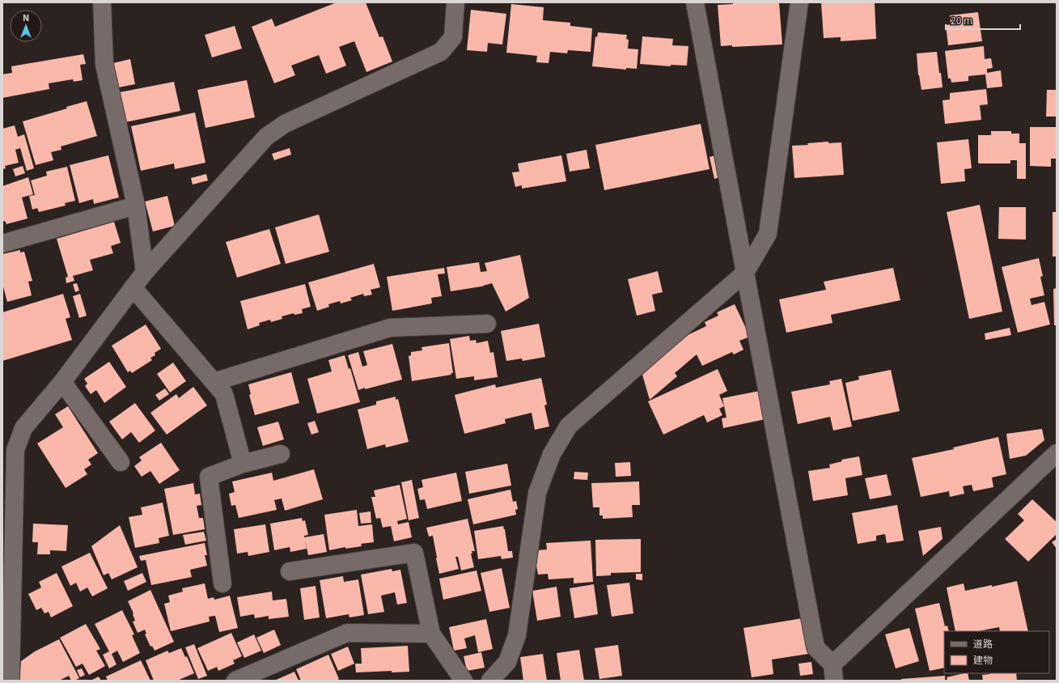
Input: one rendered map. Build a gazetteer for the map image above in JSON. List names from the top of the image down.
{
  "legend": ["道路", "建物"],
  "scale_bar": "20 m",
  "north": "top"
}
